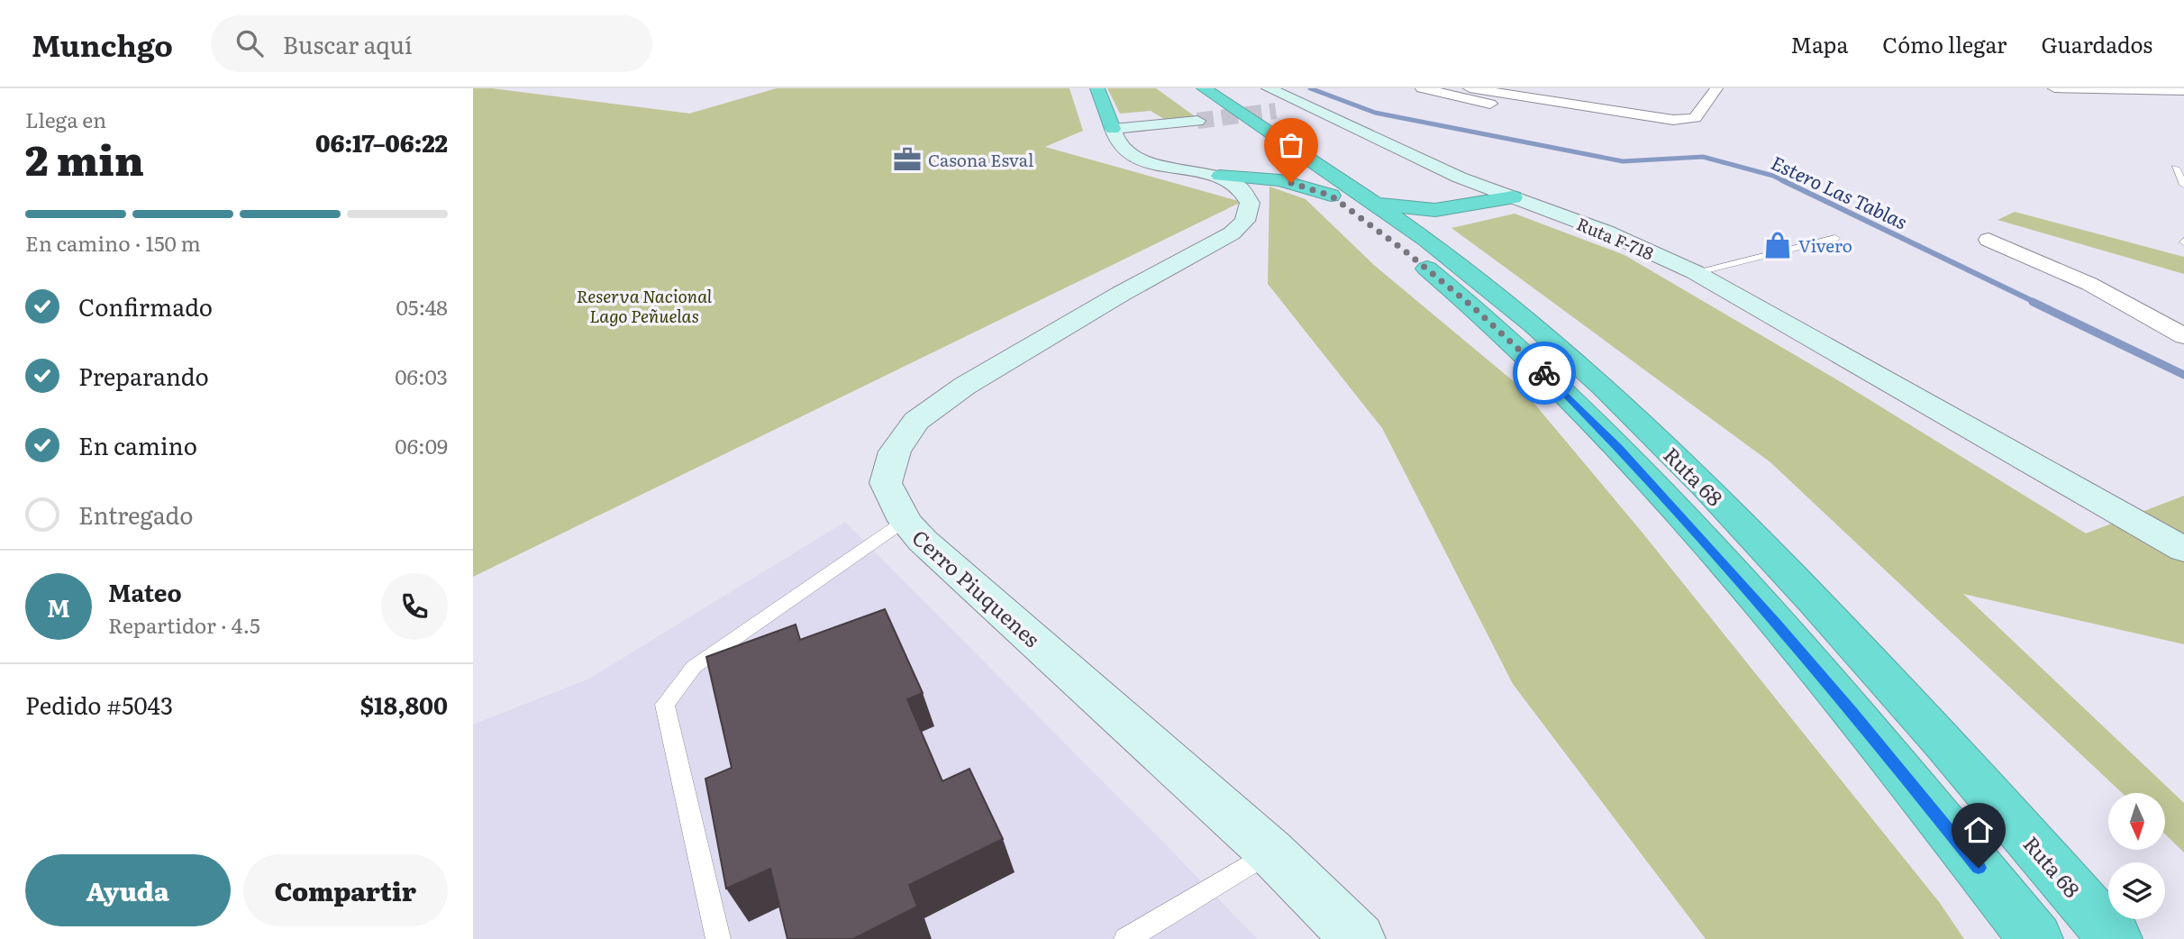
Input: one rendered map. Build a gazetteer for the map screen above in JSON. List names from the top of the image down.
{
  "streets": {
    "highway": ["Ruta 68"],
    "street": ["Ruta F-718", "Cerro Piuquenes"]
  },
  "water": ["Estero Las Tablas"],
  "parks": ["Reserva Nacional Lago Peñuelas"],
  "places": {
    "office": ["Casona Esval"],
    "shop": ["Vivero"]
  },
  "north": "bottom",
  "page": {
    "header": "Munchgo",
    "search": "Buscar aquí",
    "nav": ["Mapa", "Cómo llegar", "Guardados"],
    "heading": ["2 min", "Llega en", "06:17–06:22"],
    "panel": [
      "Mateo",
      "Repartidor · 4.5",
      "Pedido #5043",
      "$18,800"
    ],
    "bar": "En camino · 150 m",
    "list": [
      ["Confirmado", "05:48"],
      ["Preparando", "06:03"],
      ["En camino", "06:09"],
      "Entregado"
    ],
    "round": "M",
    "buttons": ["Ayuda", "Compartir"]
  }
}
